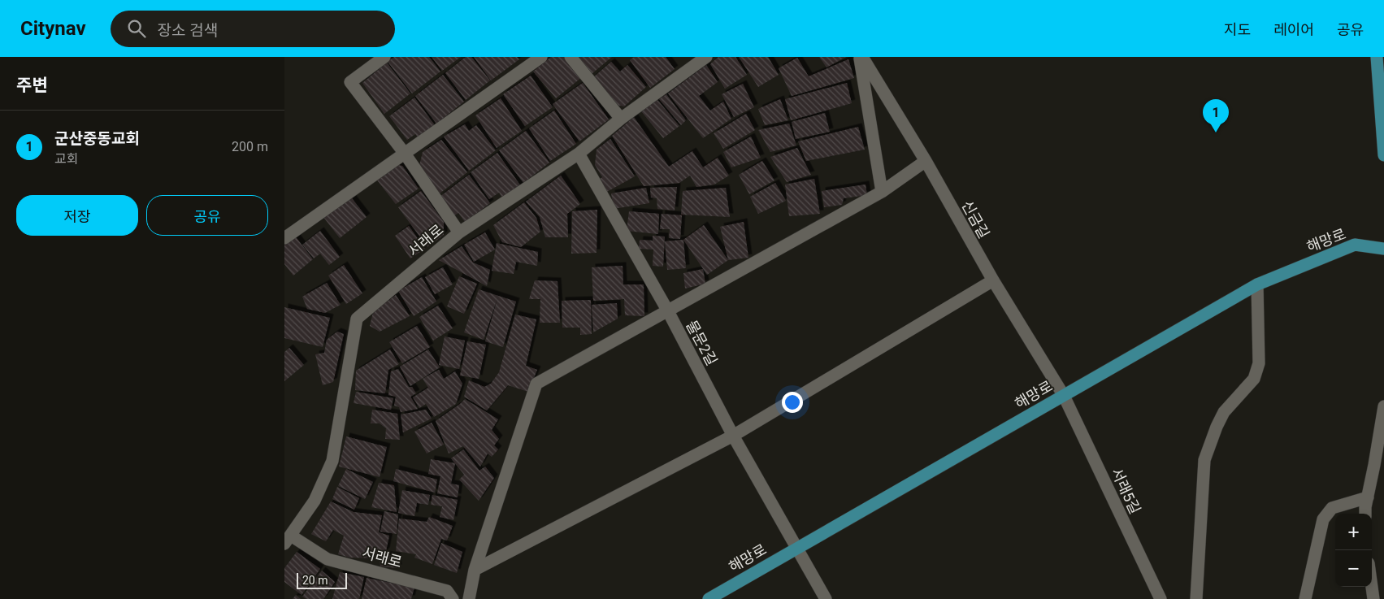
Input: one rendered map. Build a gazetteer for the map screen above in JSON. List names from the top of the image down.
{
  "streets": {
    "main road": ["해망로"],
    "street": [
      "신금길",
      "서래로",
      "물문2길",
      "서래5길"
    ]
  },
  "crossings": [
    ["신금길", "해망로"],
    ["신금길", "서래5길"],
    ["서래로", "물문2길"],
    ["해망로", "물문2길"],
    ["해망로", "서래5길"]
  ],
  "scale_bar": "20 m",
  "page": {
    "header": "Citynav",
    "search": "장소 검색",
    "nav": ["지도", "레이어", "공유"],
    "heading": "주변",
    "pins": "1",
    "list": [
      {
        "mark": "1",
        "name": "군산중동교회",
        "note": "교회",
        "value": "200 m"
      }
    ],
    "buttons": ["저장", "공유"],
    "map_buttons": ["+", "−"],
    "scale": "20 m"
  }
}
